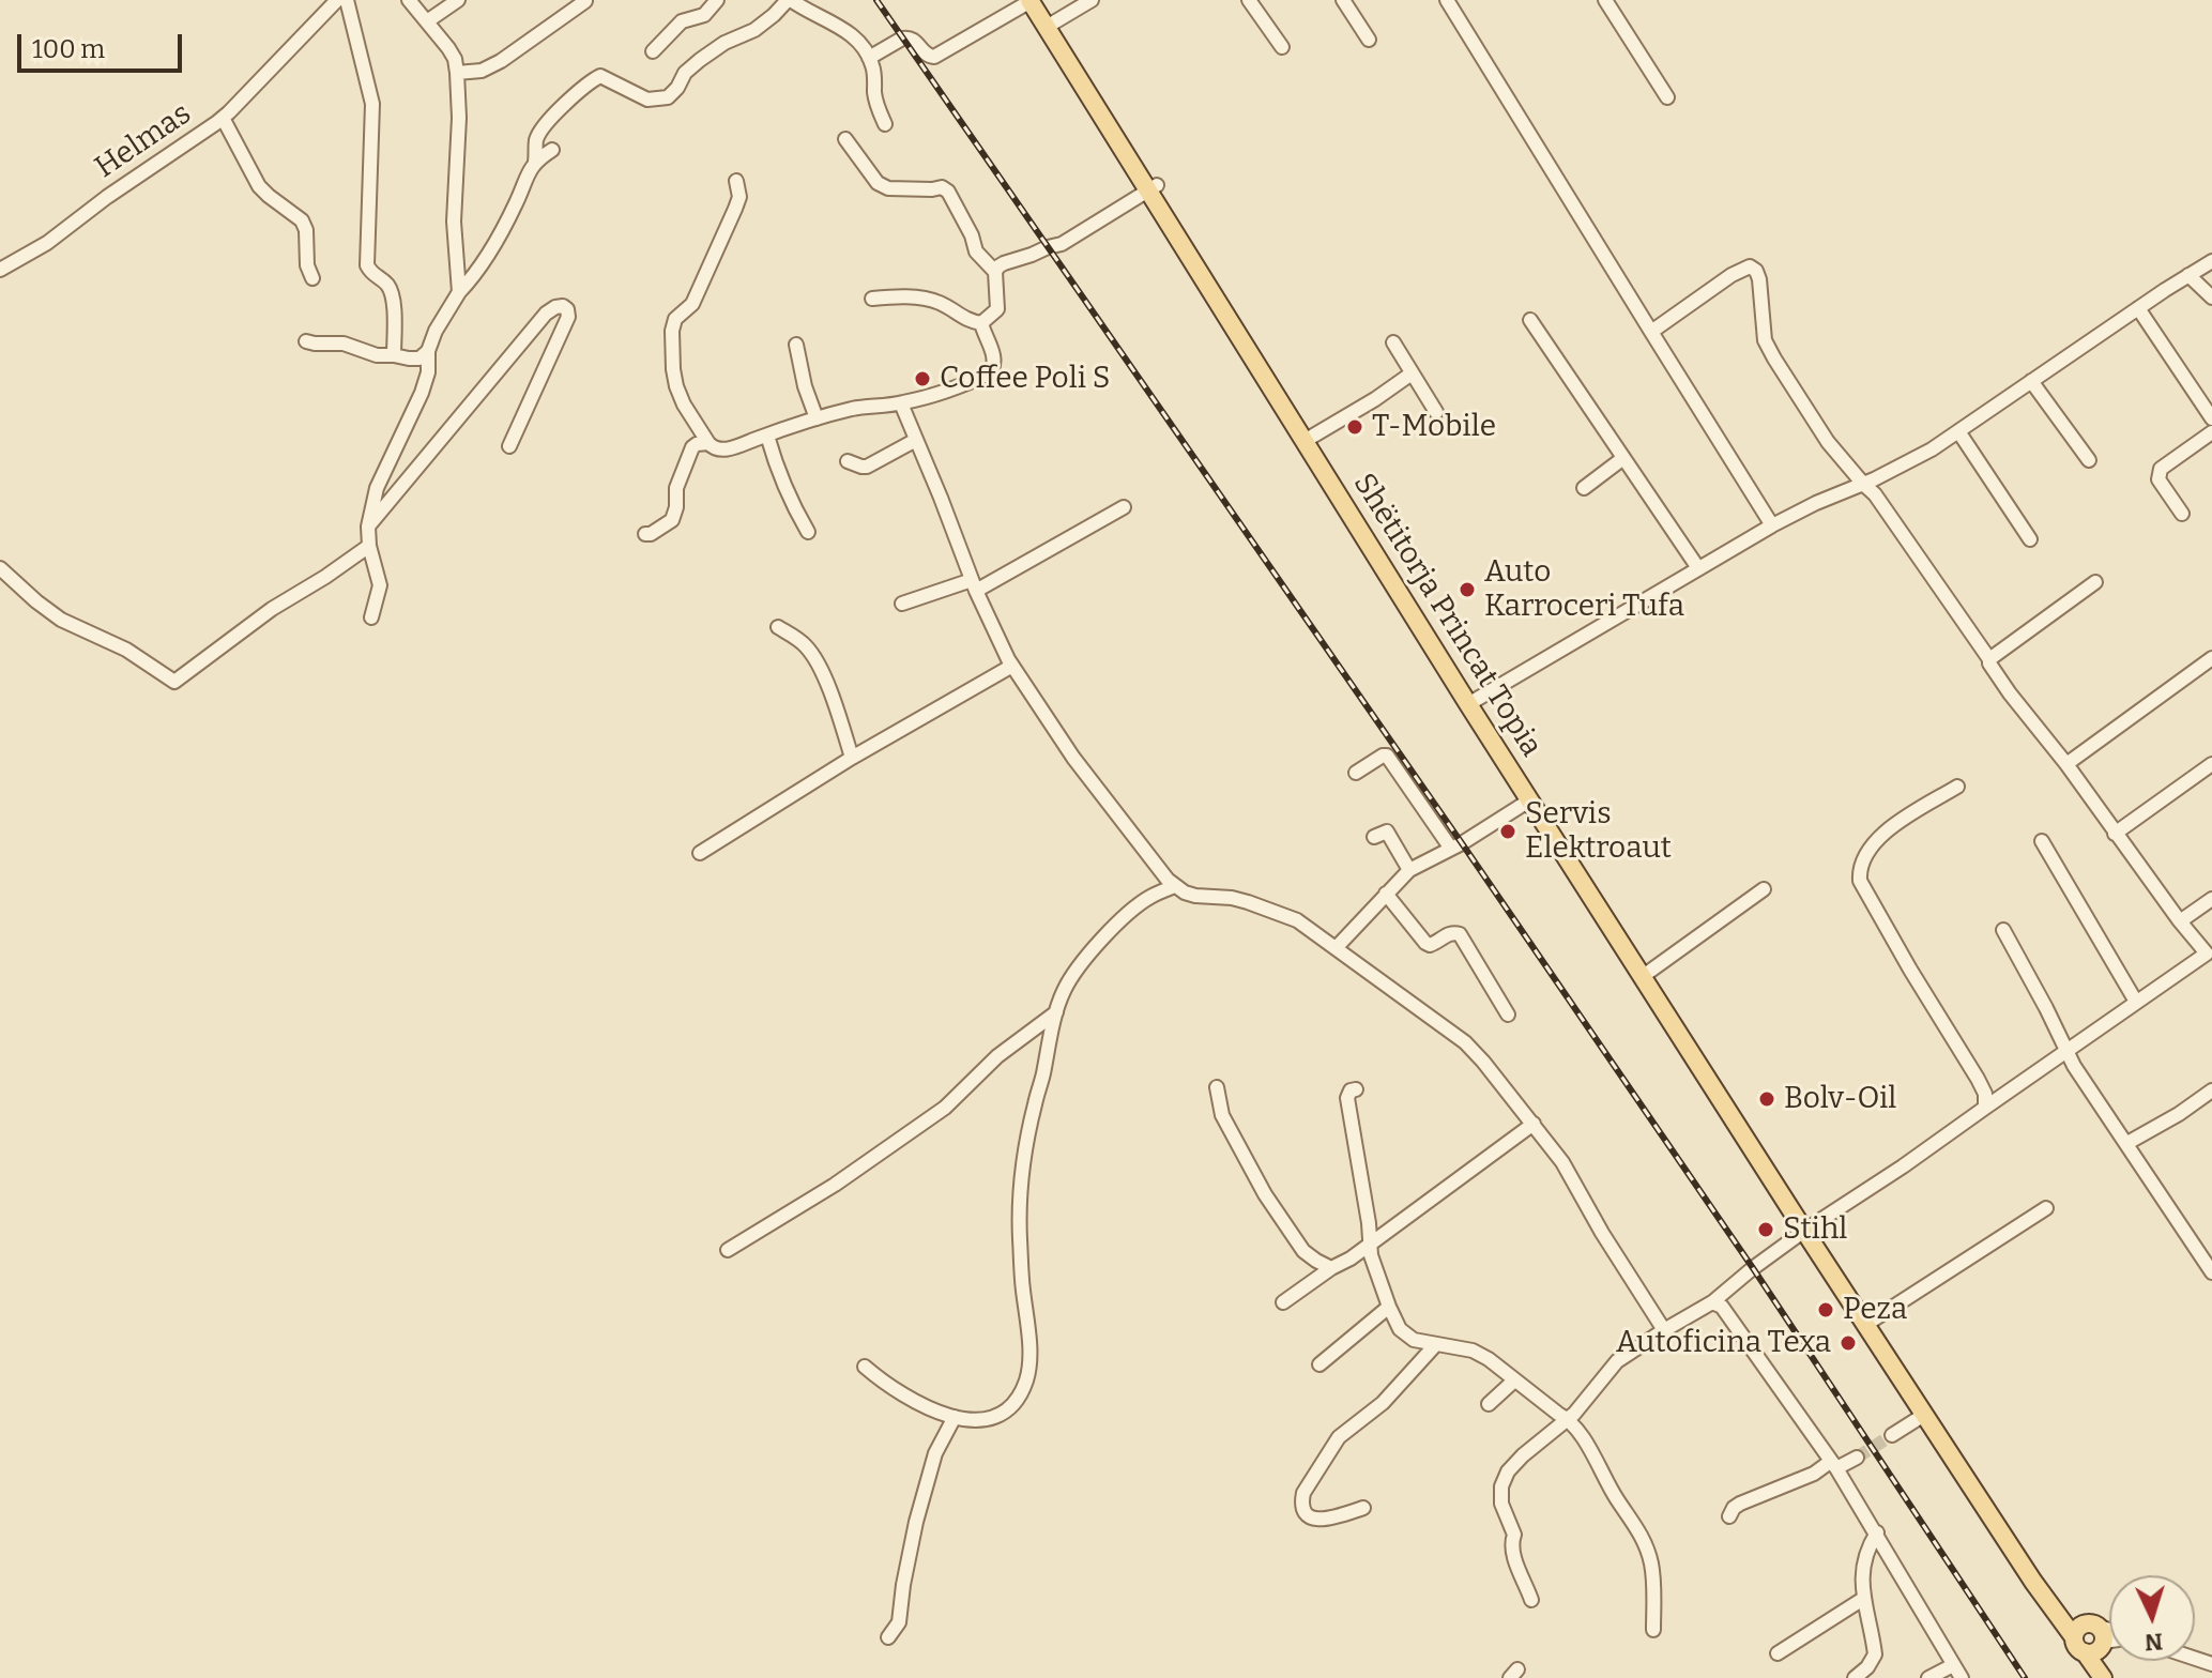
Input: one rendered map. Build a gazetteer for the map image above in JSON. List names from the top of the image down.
{
  "streets": {
    "main road": ["Shëtitorja Princat Topia"],
    "street": ["Helmas"]
  },
  "places": [
    "Coffee Poli S",
    "T-Mobile",
    "Auto Karroceri Tufa",
    "Servis Elektroaut",
    "Bolv-Oil",
    "Stihl",
    "Peza",
    "Autoficina Texa"
  ],
  "scale_bar": "100 m",
  "north": "bottom"
}
